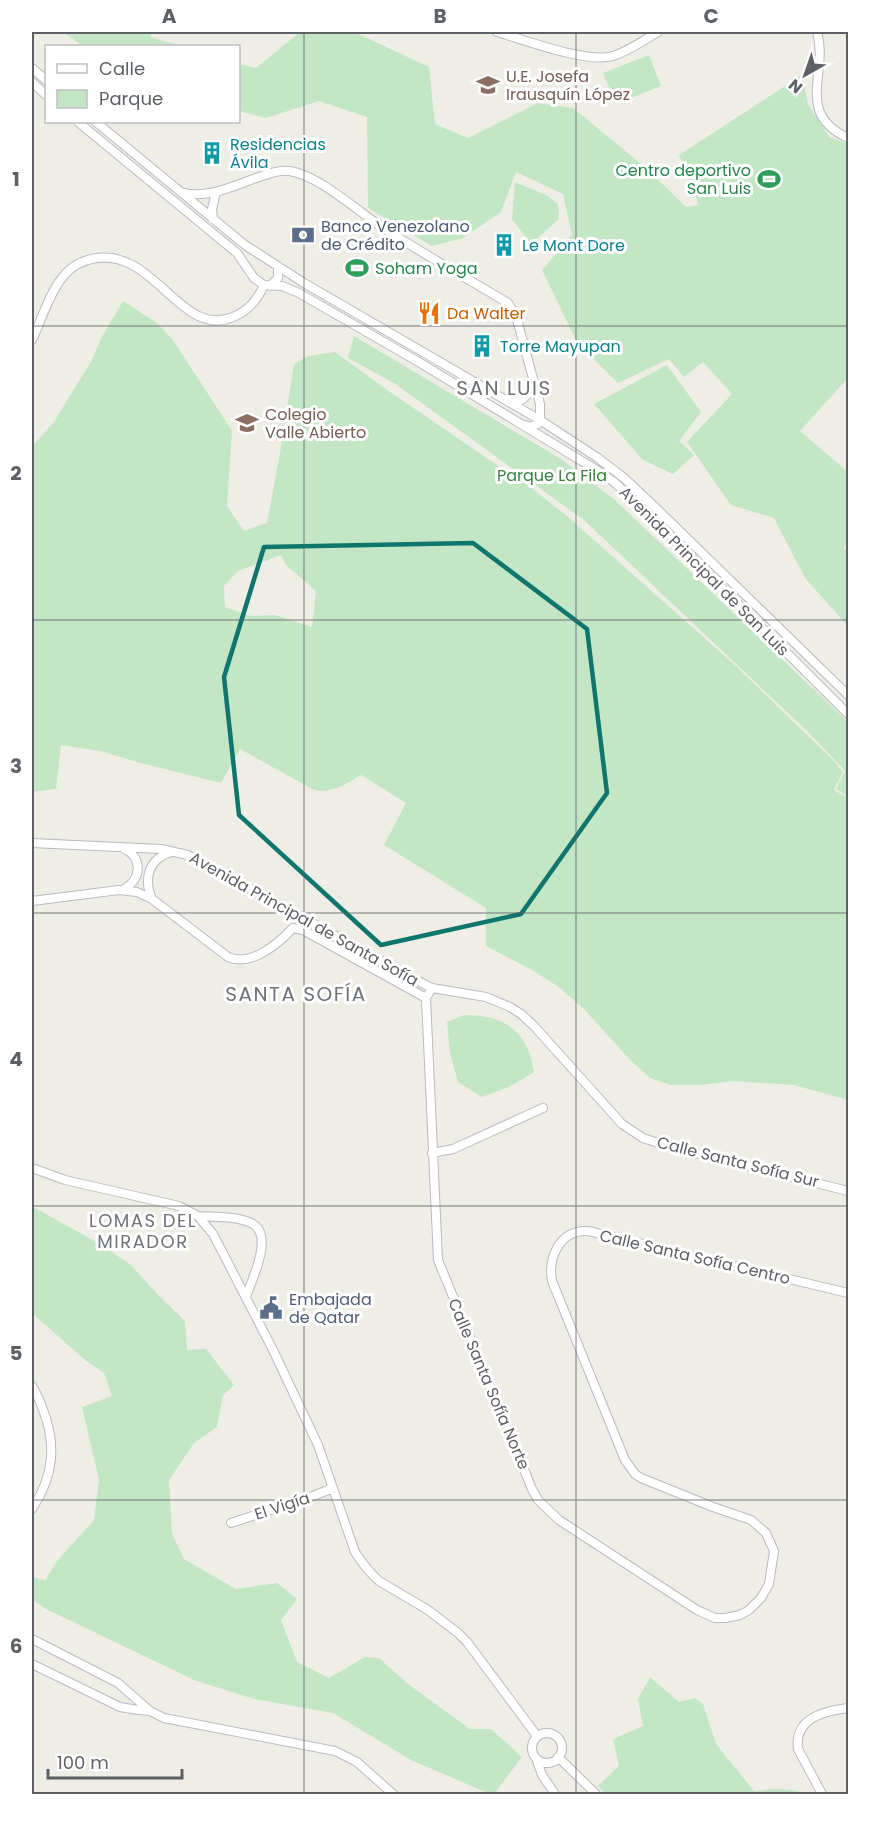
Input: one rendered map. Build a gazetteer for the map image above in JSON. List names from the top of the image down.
{
  "streets": {
    "street": [
      "Avenida Principal de San Luis",
      "Avenida Principal de Santa Sofía",
      "Calle Santa Sofía Sur",
      "Calle Santa Sofía Centro",
      "Calle Santa Sofía Norte",
      "El Vigía"
    ]
  },
  "crossings": [
    ["Avenida Principal de Santa Sofía", "Calle Santa Sofía Sur"],
    ["Avenida Principal de Santa Sofía", "Calle Santa Sofía Norte"],
    ["Calle Santa Sofía Centro", "Calle Santa Sofía Norte"]
  ],
  "districts": ["SAN LUIS", "SANTA SOFÍA", "LOMAS DEL MIRADOR"],
  "parks": ["Parque La Fila"],
  "places": {
    "school or university": ["U.E. Josefa Irausquín López", "Colegio Valle Abierto"],
    "building": ["Residencias Ávila", "Le Mont Dore", "Torre Mayupan"],
    "sports": ["Centro deportivo San Luis", "Soham Yoga"],
    "bank": ["Banco Venezolano de Crédito"],
    "restaurant": ["Da Walter"],
    "public building": ["Embajada de Qatar"]
  },
  "legend": ["Calle", "Parque"],
  "scale_bar": "100 m",
  "north": "bottom left",
  "grid": {
    "columns": ["A", "B", "C"],
    "rows": [
      "1",
      "2",
      "3",
      "4",
      "5",
      "6"
    ]
  }
}
